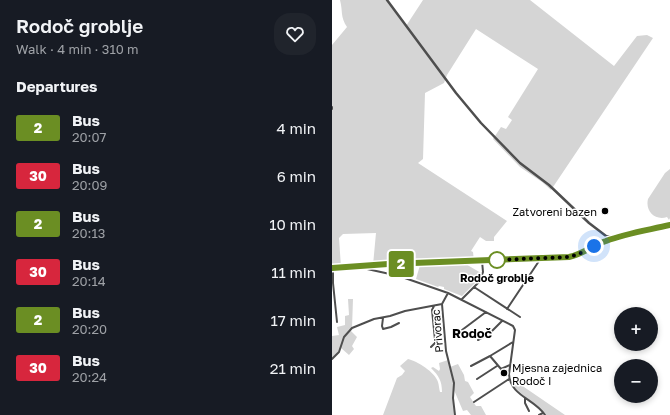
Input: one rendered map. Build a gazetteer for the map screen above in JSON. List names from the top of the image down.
{
  "streets": {
    "street": ["Privorac"]
  },
  "districts": ["Rodoč"],
  "places": ["Zatvoreni bazen", "Rodoč groblje", "Mjesna zajednica Rodoč I"],
  "lines": ["bus line 2"],
  "page": {
    "heading": [
      ["Rodoč groblje", "Walk · 4 min · 310 m"],
      "Departures"
    ],
    "on_map": "2",
    "list": [
      {
        "mark": "2",
        "name": "Bus",
        "note": "20:07",
        "value": "4 min"
      },
      {
        "mark": "30",
        "name": "Bus",
        "note": "20:09",
        "value": "6 min"
      },
      {
        "mark": "2",
        "name": "Bus",
        "note": "20:13",
        "value": "10 min"
      },
      {
        "mark": "30",
        "name": "Bus",
        "note": "20:14",
        "value": "11 min"
      },
      {
        "mark": "2",
        "name": "Bus",
        "note": "20:20",
        "value": "17 min"
      },
      {
        "mark": "30",
        "name": "Bus",
        "note": "20:24",
        "value": "21 min"
      }
    ],
    "map_buttons": ["+", "−"]
  }
}
